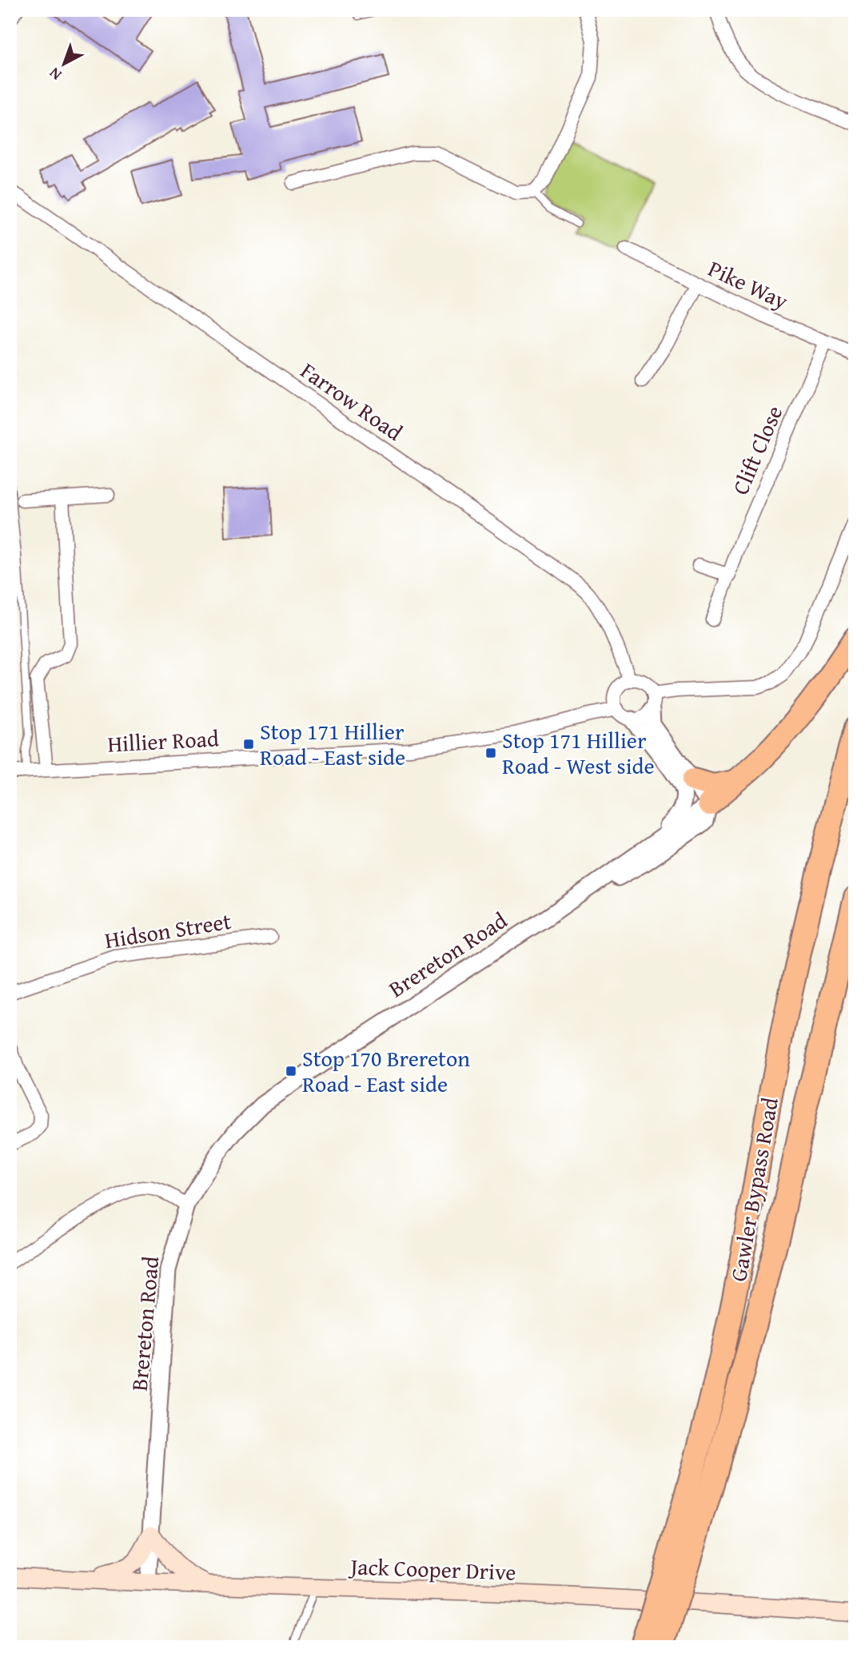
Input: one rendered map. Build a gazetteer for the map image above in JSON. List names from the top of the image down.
{
  "streets": {
    "highway": ["Gawler Bypass Road"],
    "main road": ["Jack Cooper Drive"],
    "street": [
      "Pike Way",
      "Farrow Road",
      "Clift Close",
      "Hillier Road",
      "Hidson Street",
      "Brereton Road"
    ]
  },
  "crossings": [
    ["Pike Way", "Clift Close"],
    ["Farrow Road", "Hillier Road"],
    ["Farrow Road", "Brereton Road"],
    ["Hillier Road", "Brereton Road"],
    ["Brereton Road", "Jack Cooper Drive"]
  ],
  "places": {
    "transit": ["Stop 171 Hillier Road - East side", "Stop 171 Hillier Road - West side", "Stop 170 Brereton Road - East side"]
  },
  "north": "bottom left"
}
